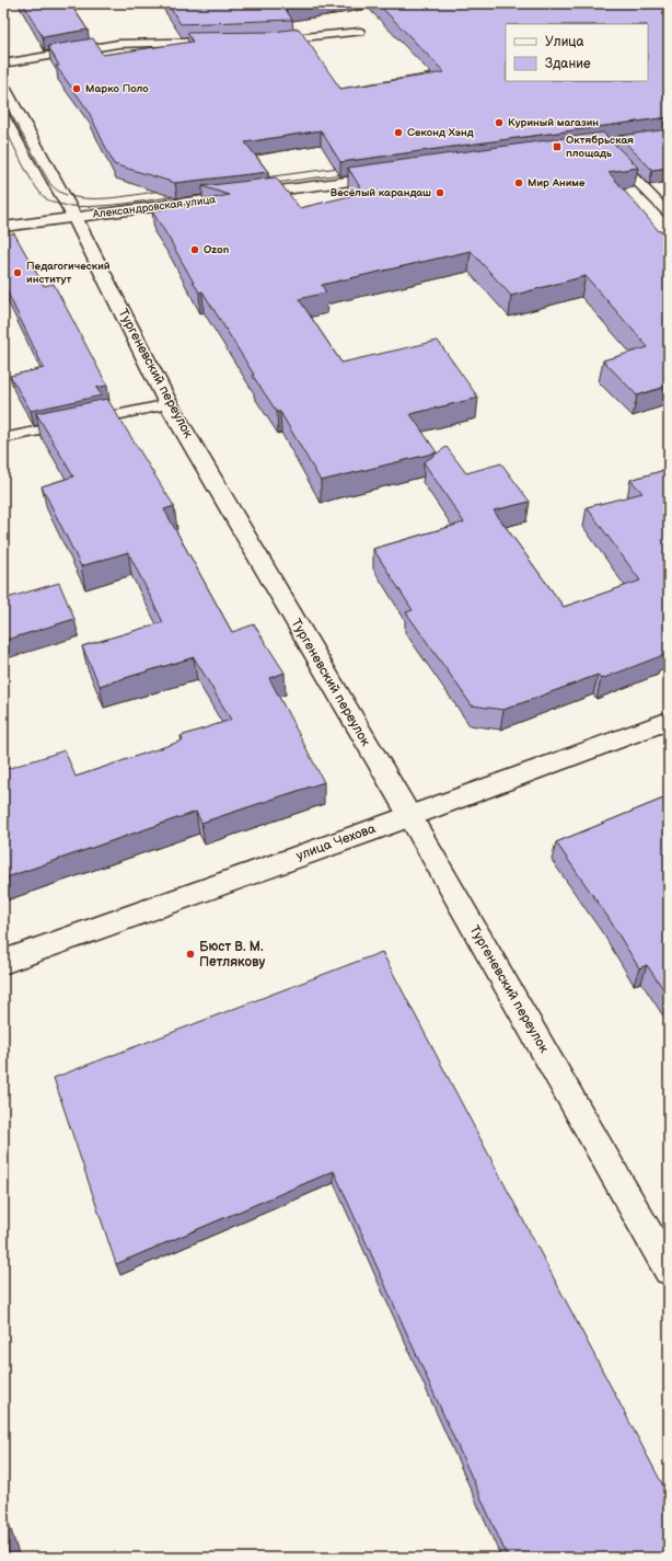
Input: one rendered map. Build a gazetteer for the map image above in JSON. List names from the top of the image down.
{
  "streets": {
    "street": ["Александровская улица", "Тургеневский переулок", "улица Чехова"]
  },
  "crossings": [
    ["Александровская улица", "Тургеневский переулок"],
    ["Тургеневский переулок", "улица Чехова"]
  ],
  "places": {
    "other": [
      "Марко Поло",
      "Куриный магазин",
      "Секонд Хэнд",
      "Мир Аниме",
      "Весёлый карандаш",
      "Ozon",
      "Педагогический институт",
      "Бюст В. М. Петлякову"
    ],
    "transit": ["Октябрьская площадь"]
  },
  "legend": ["Улица", "Здание"]
}
